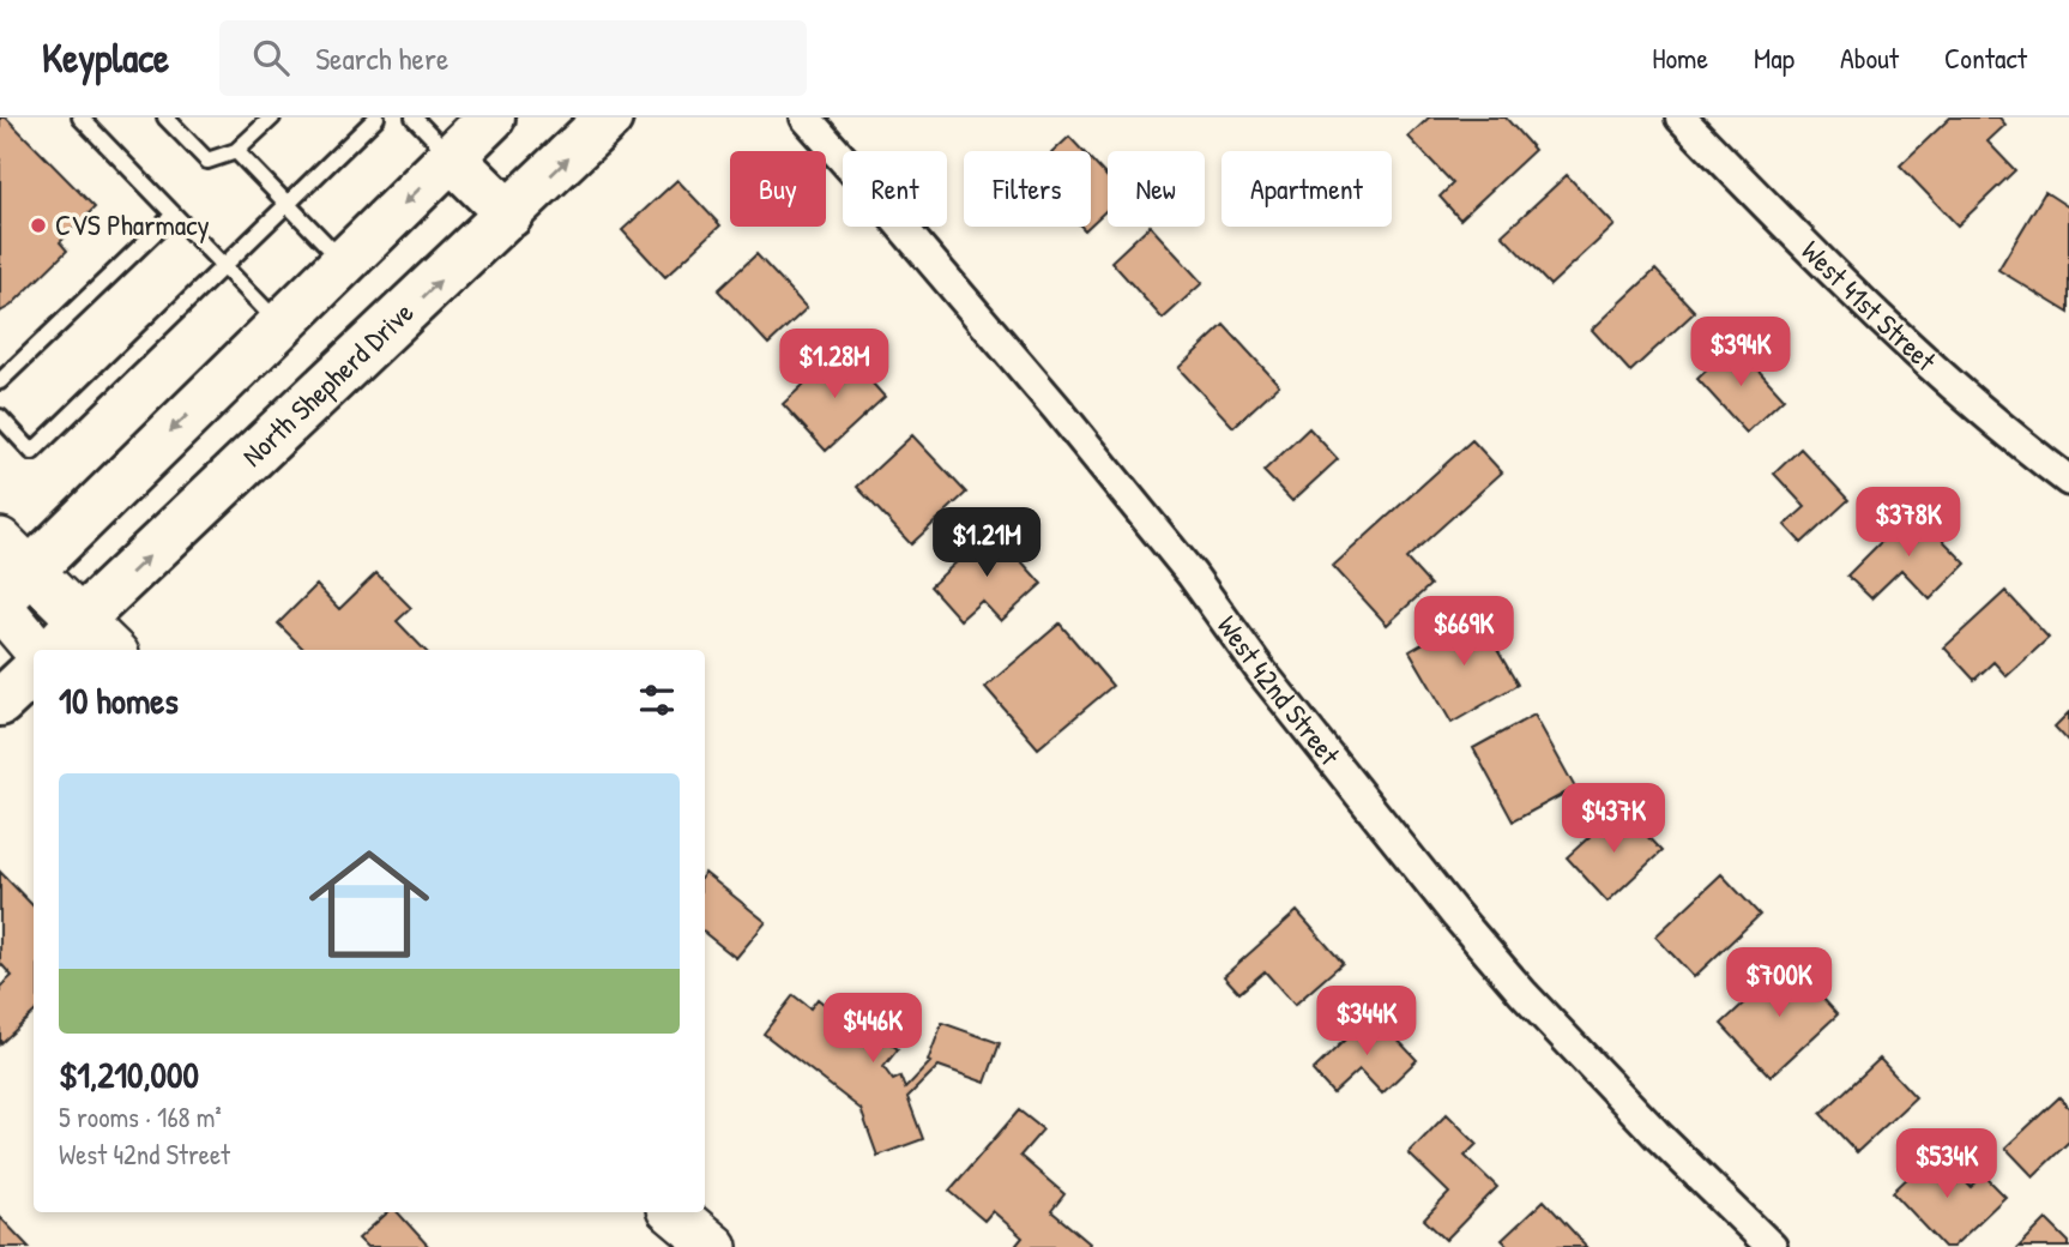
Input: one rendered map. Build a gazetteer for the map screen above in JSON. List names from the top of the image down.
{
  "streets": {
    "main road": ["North Shepherd Drive"],
    "street": ["West 41st Street", "West 42nd Street"]
  },
  "places": ["CVS Pharmacy"],
  "page": {
    "header": "Keyplace",
    "search": "Search here",
    "nav": [
      "Home",
      "Map",
      "About",
      "Contact"
    ],
    "chip": [
      "Buy",
      "Rent",
      "Filters",
      "New",
      "Apartment"
    ],
    "price": [
      "$394K",
      "$1.28M",
      "$378K",
      "$1.21M",
      "$669K",
      "$437K",
      "$700K",
      "$344K",
      "$446K",
      "$534K"
    ],
    "heading": "10 homes",
    "list": [
      {
        "name": "$1,210,000",
        "note": "5 rooms · 168 m² · West 42nd Street"
      }
    ]
  }
}
